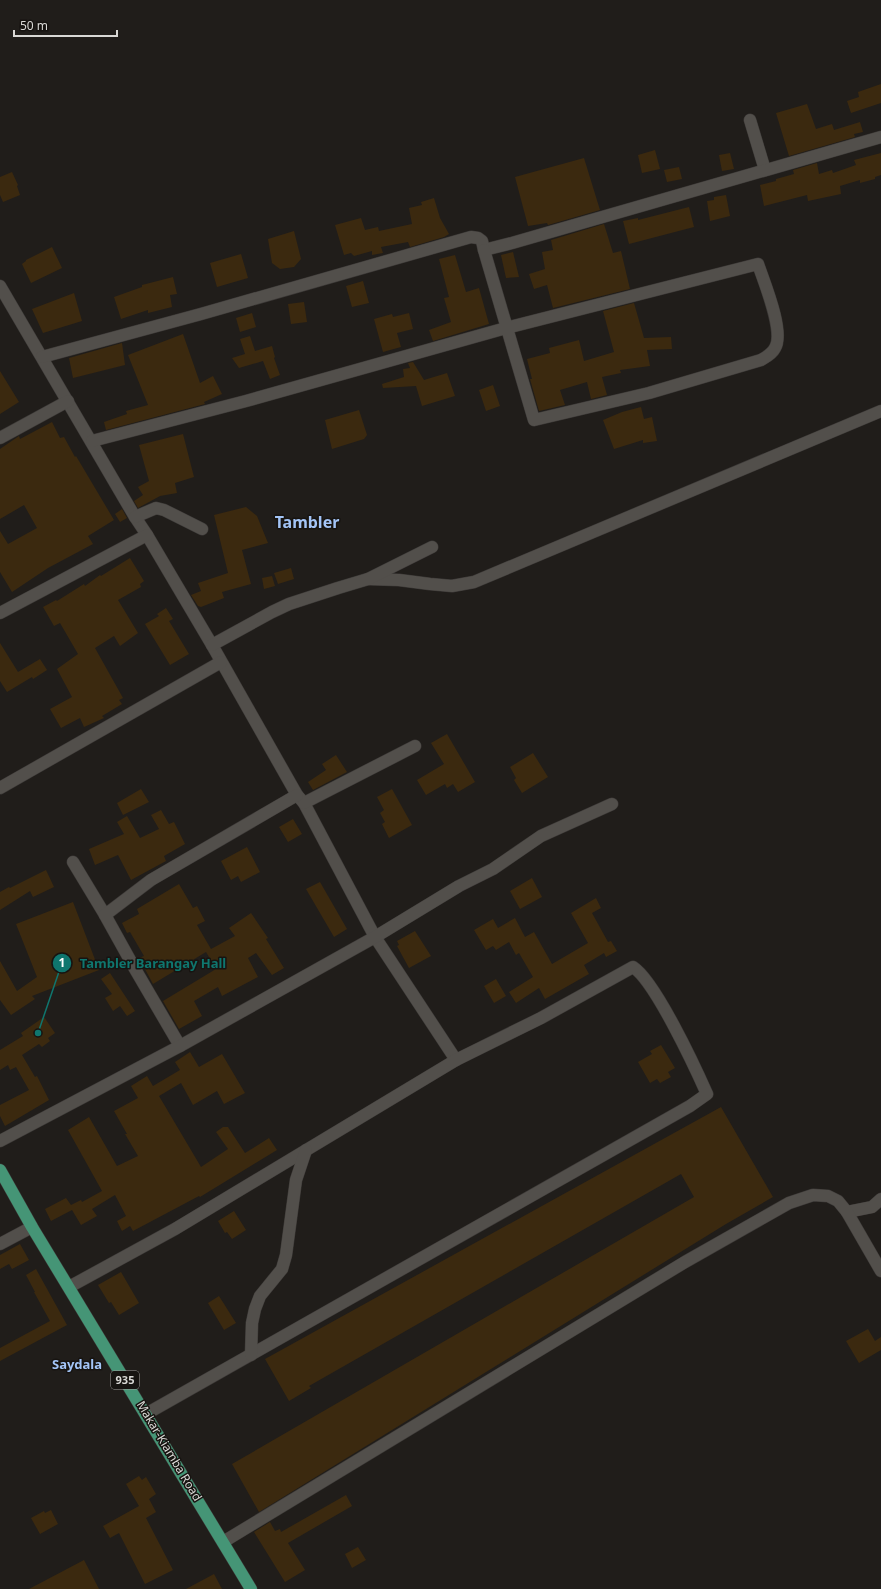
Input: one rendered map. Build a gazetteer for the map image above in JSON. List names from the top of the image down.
{
  "streets": {
    "main road": ["935", "Makar-Kiamba Road"]
  },
  "districts": ["Tambler", "Saydala"],
  "places": ["Tambler Barangay Hall"],
  "scale_bar": "50 m"
}
